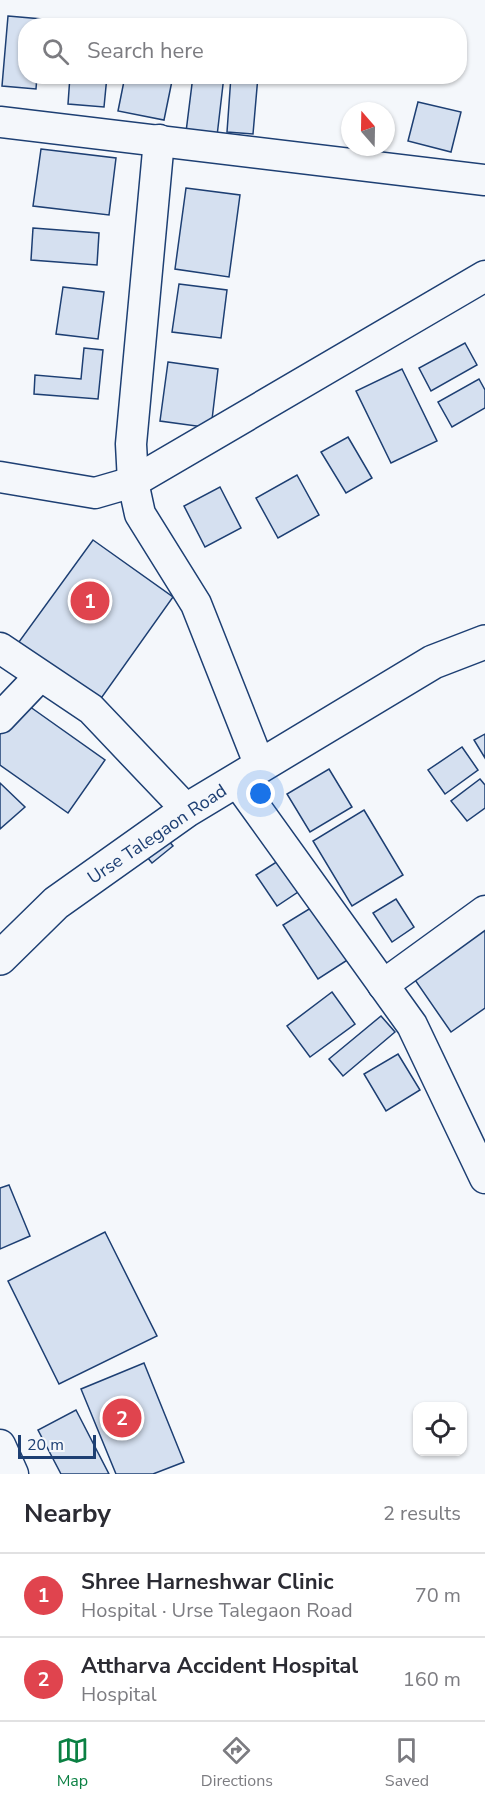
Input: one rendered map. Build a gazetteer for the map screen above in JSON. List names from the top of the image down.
{
  "streets": {
    "highway": ["Urse Talegaon Road"]
  },
  "scale_bar": "20 m",
  "north": "top",
  "page": {
    "search": "Search here",
    "pins": ["1", "2"],
    "scale": "20 m",
    "heading": ["Nearby", "2 results"],
    "list": [
      {
        "mark": "1",
        "name": "Shree Harneshwar Clinic",
        "note": "Hospital · Urse Talegaon Road",
        "value": "70 m"
      },
      {
        "mark": "2",
        "name": "Attharva Accident Hospital",
        "note": "Hospital",
        "value": "160 m"
      }
    ],
    "nav": ["Map", "Directions", "Saved"]
  }
}
